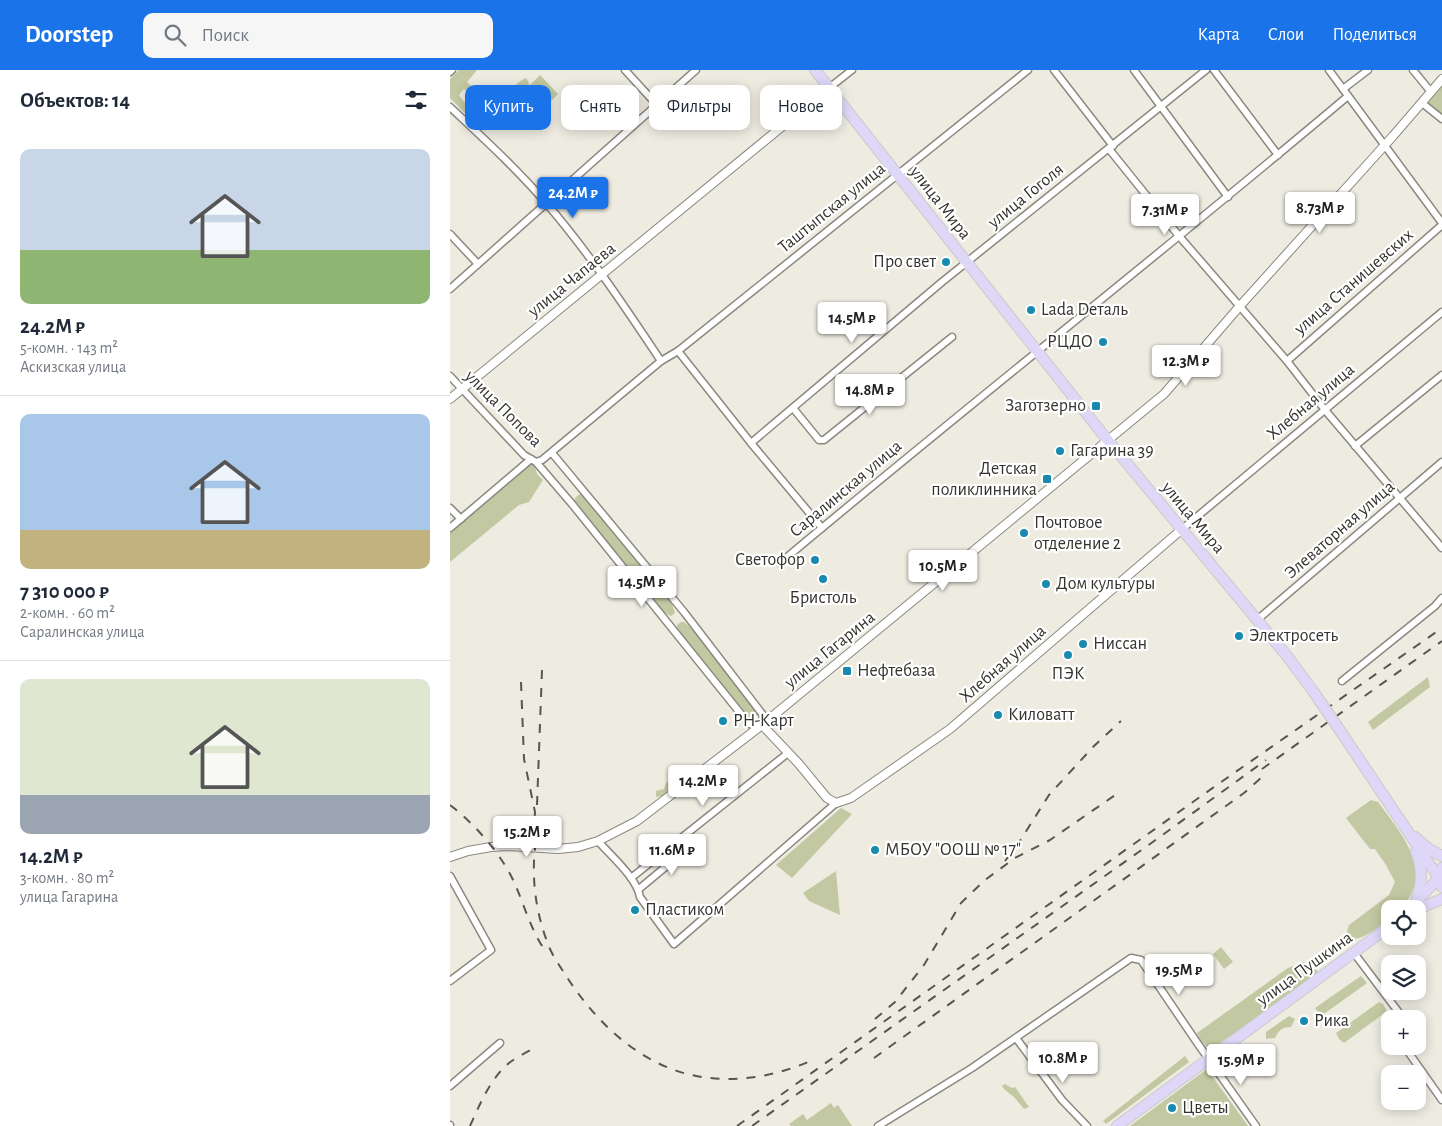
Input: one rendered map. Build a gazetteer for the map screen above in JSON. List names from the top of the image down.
{
  "streets": {
    "main road": ["улица Мира", "улица Пушкина"],
    "street": [
      "улица Гоголя",
      "Таштыпская улица",
      "улица Чапаева",
      "улица Станишевских",
      "Хлебная улица",
      "улица Попова",
      "Саралинская улица",
      "Элеваторная улица",
      "улица Гагарина"
    ]
  },
  "crossings": [
    ["улица Гоголя", "улица Мира"],
    ["улица Мира", "Таштыпская улица"],
    ["улица Мира", "Хлебная улица"],
    ["улица Мира", "Саралинская улица"],
    ["улица Мира", "Элеваторная улица"],
    ["улица Мира", "улица Гагарина"],
    ["Таштыпская улица", "улица Попова"],
    ["улица Чапаева", "улица Попова"],
    ["Хлебная улица", "улица Гагарина"],
    ["улица Попова", "улица Гагарина"]
  ],
  "places": {
    "other": [
      "Про свет",
      "Lada Dеталь",
      "РЦДО",
      "Гагарина 39",
      "Почтовое отделение 2",
      "Светофор",
      "Бристоль",
      "Дом культуры",
      "Электросеть",
      "Ниссан",
      "ПЭК",
      "Киловатт",
      "РН-Карт",
      "МБОУ \"ООШ № 17\"",
      "Пластиком",
      "Рика",
      "Цветы"
    ],
    "transit": ["Заготзерно", "Детская поликлинника", "Нефтебаза"]
  },
  "page": {
    "header": "Doorstep",
    "search": "Поиск",
    "nav": ["Карта", "Слои", "Поделиться"],
    "heading": "Объектов: 14",
    "chip": [
      "Купить",
      "Снять",
      "Фильтры",
      "Новое"
    ],
    "list": [
      {
        "name": "24.2M ₽",
        "note": "5-комн. · 143 m² · Аскизская улица"
      },
      {
        "name": "7 310 000 ₽",
        "note": "2-комн. · 60 m² · Саралинская улица"
      },
      {
        "name": "14.2M ₽",
        "note": "3-комн. · 80 m² · улица Гагарина"
      }
    ],
    "price": [
      "24.2M ₽",
      "8.73M ₽",
      "7.31M ₽",
      "14.5M ₽",
      "12.3M ₽",
      "14.8M ₽",
      "10.5M ₽",
      "14.5M ₽",
      "14.2M ₽",
      "15.2M ₽",
      "11.6M ₽",
      "19.5M ₽",
      "10.8M ₽",
      "15.9M ₽"
    ],
    "map_buttons": ["+", "−"]
  }
}
